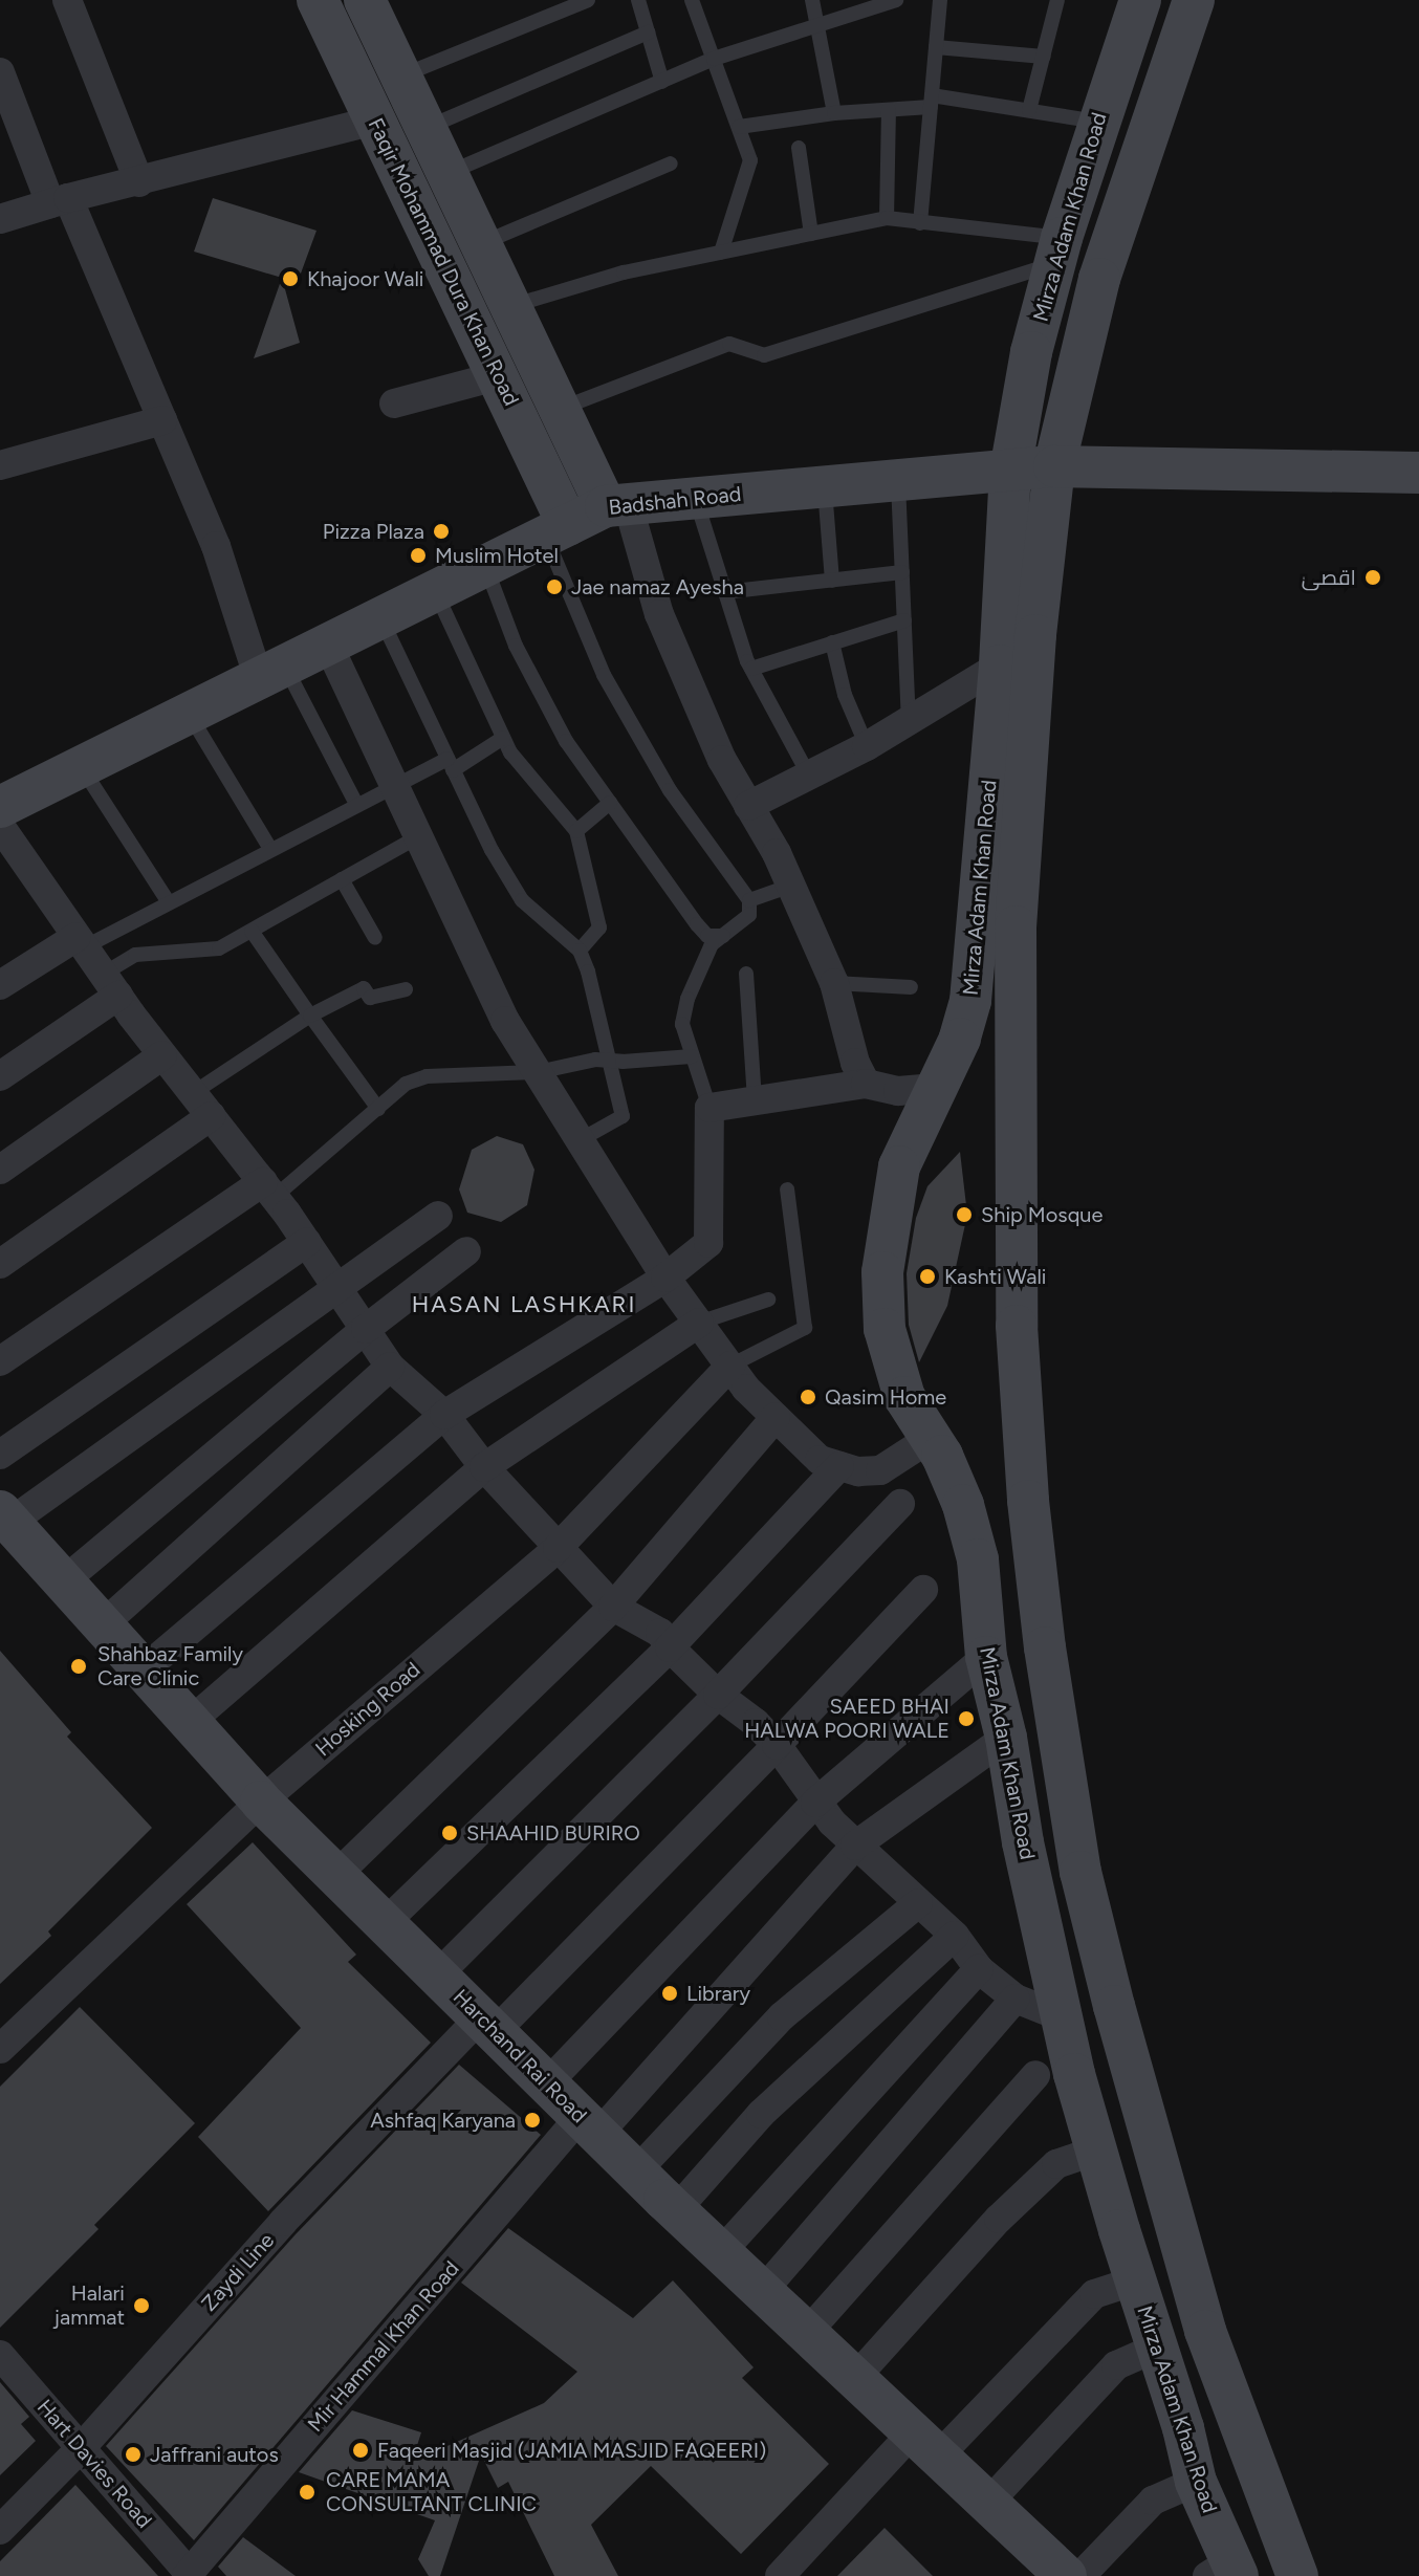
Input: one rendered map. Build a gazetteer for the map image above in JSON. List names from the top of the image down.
{
  "streets": {
    "main road": [
      "Mirza Adam Khan Road",
      "Faqir Mohammad Dura Khan Road",
      "Badshah Road",
      "Harchand Rai Road"
    ],
    "street": [
      "Hosking Road",
      "Zaydi Line",
      "Mir Hammal Khan Road",
      "Hart Davies Road"
    ]
  },
  "crossings": [
    ["Mirza Adam Khan Road", "Badshah Road"],
    ["Mirza Adam Khan Road", "Mir Hammal Khan Road"],
    ["Faqir Mohammad Dura Khan Road", "Badshah Road"],
    ["Hosking Road", "Harchand Rai Road"],
    ["Harchand Rai Road", "Zaydi Line"],
    ["Harchand Rai Road", "Mir Hammal Khan Road"],
    ["Zaydi Line", "Hart Davies Road"],
    ["Mir Hammal Khan Road", "Hart Davies Road"]
  ],
  "districts": ["HASAN LASHKARI"],
  "places": [
    "Khajoor Wali",
    "Pizza Plaza",
    "Muslim Hotel",
    "اقصیٰ",
    "Jae namaz Ayesha",
    "Ship Mosque",
    "Kashti Wali",
    "Qasim Home",
    "Shahbaz Family Care Clinic",
    "SAEED BHAI HALWA POORI WALE",
    "SHAAHID BURIRO",
    "Library",
    "Ashfaq Karyana",
    "Halari jammat",
    "Faqeeri Masjid (JAMIA MASJID FAQEERI)",
    "Jaffrani autos",
    "CARE MAMA CONSULTANT CLINIC"
  ]
}
